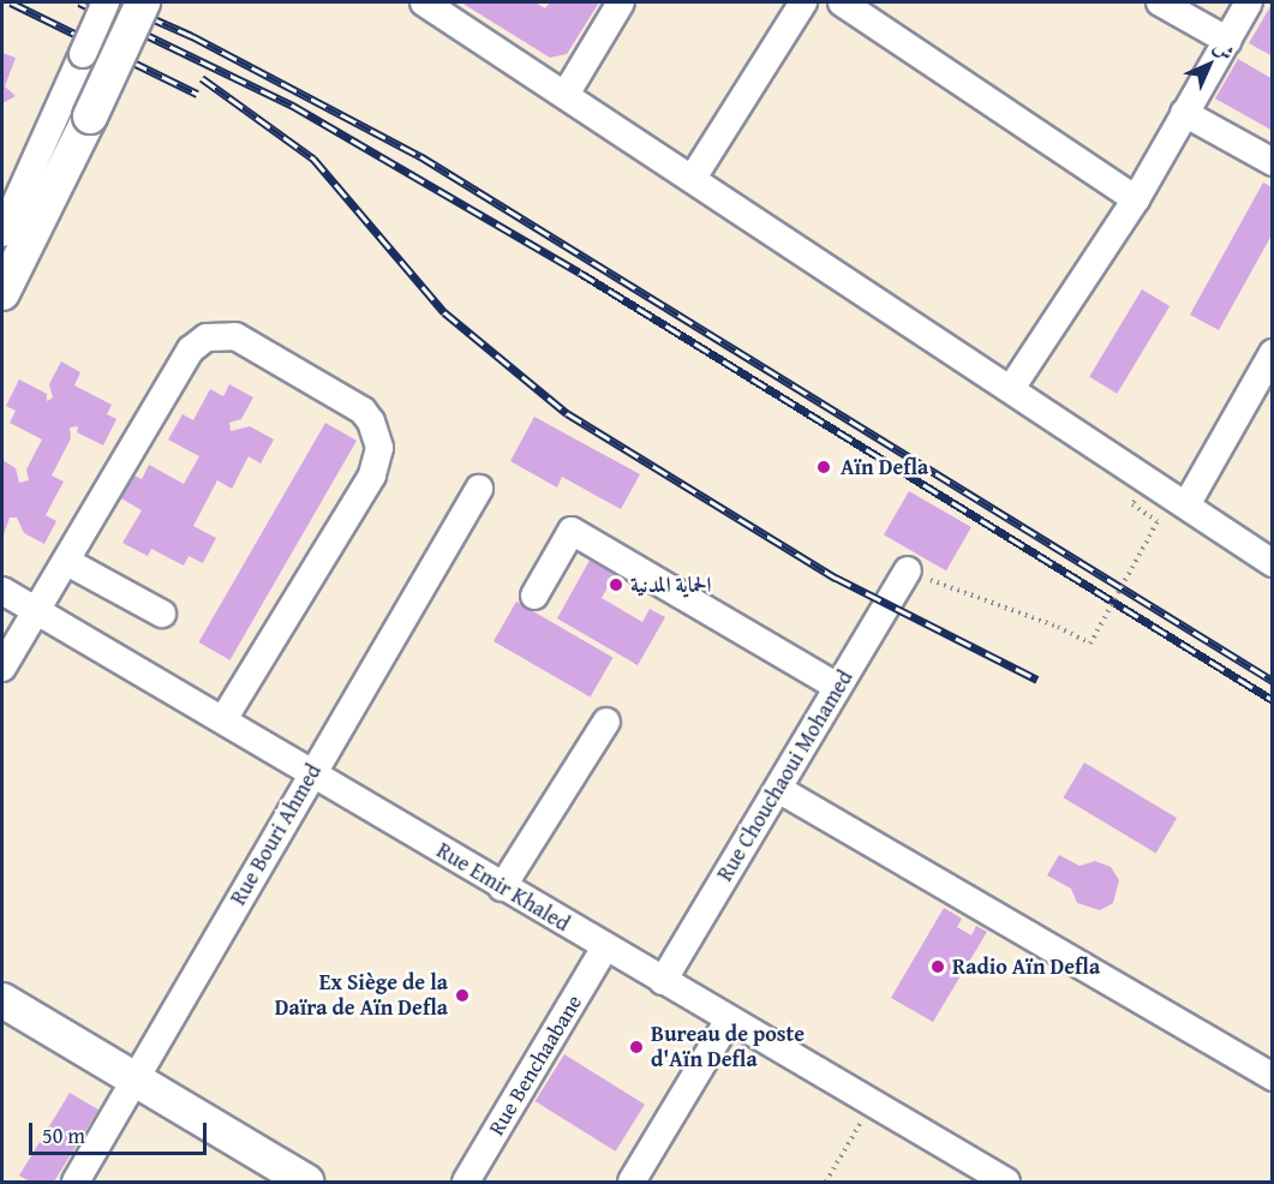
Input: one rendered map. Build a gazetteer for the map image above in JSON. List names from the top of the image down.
{
  "streets": {
    "street": [
      "Rue Chouchaoui Mohamed",
      "Rue Bouri Ahmed",
      "Rue Emir Khaled",
      "Rue Benchaabane"
    ]
  },
  "crossings": [
    ["Rue Chouchaoui Mohamed", "Rue Emir Khaled"],
    ["Rue Bouri Ahmed", "Rue Emir Khaled"],
    ["Rue Emir Khaled", "Rue Benchaabane"]
  ],
  "places": [
    "Aïn Defla",
    "الحماية المدنية",
    "Radio Aïn Defla",
    "Ex Siège de la Daïra de Aïn Defla",
    "Bureau de poste d'Aïn Defla"
  ],
  "scale_bar": "50 m",
  "north": "top right"
}
